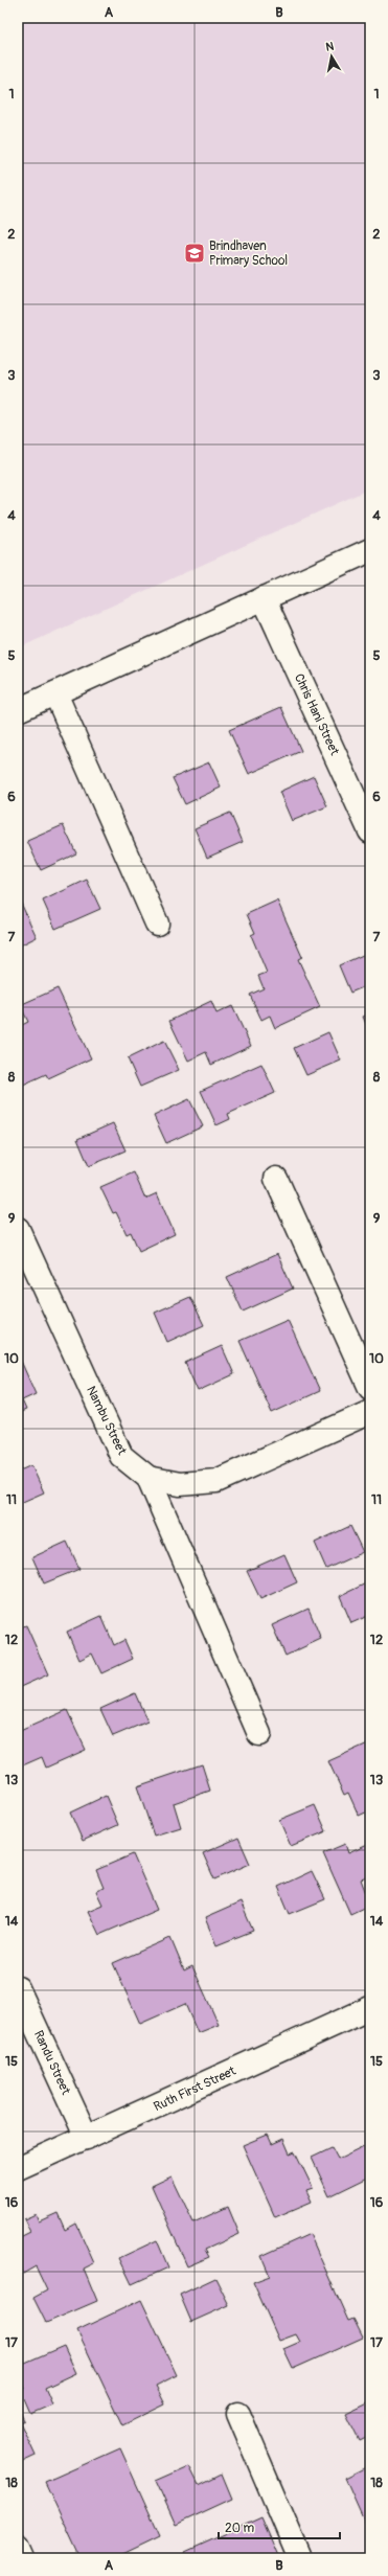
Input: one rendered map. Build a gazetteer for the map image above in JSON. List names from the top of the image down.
{
  "streets": {
    "street": [
      "Chris Hani Street",
      "Nambu Street",
      "Randu Street",
      "Ruth First Street"
    ]
  },
  "crossings": [
    ["Randu Street", "Ruth First Street"]
  ],
  "places": {
    "school or university": ["Brindhaven Primary School"]
  },
  "scale_bar": "20 m",
  "north": "top",
  "grid": {
    "columns": ["A", "B"],
    "rows": [
      "1",
      "2",
      "3",
      "4",
      "5",
      "6",
      "7",
      "8",
      "9",
      "10",
      "11",
      "12",
      "13",
      "14",
      "15",
      "16",
      "17",
      "18"
    ]
  }
}
